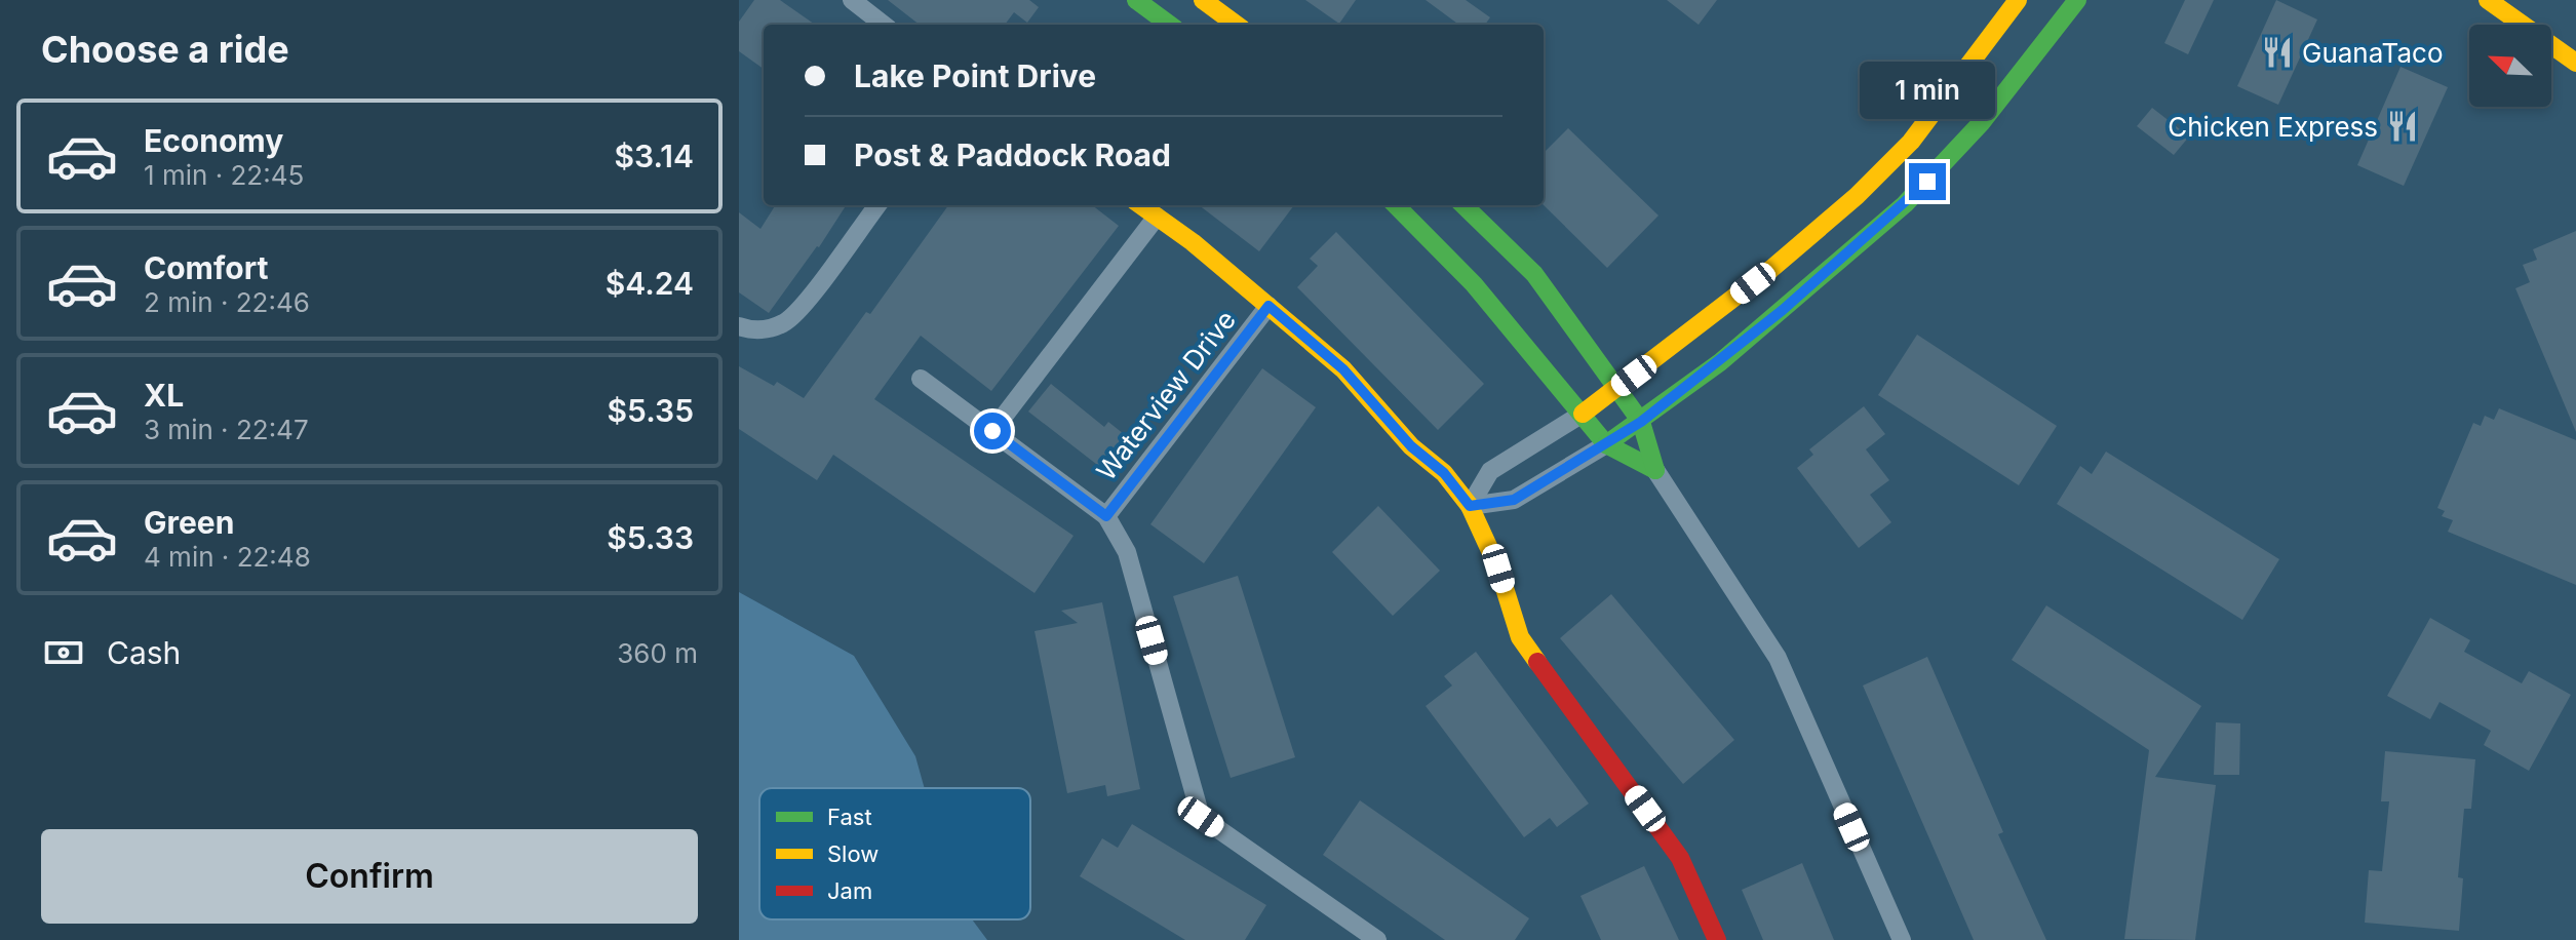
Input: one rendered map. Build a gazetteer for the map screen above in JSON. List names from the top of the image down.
{
  "streets": {
    "street": ["Waterview Drive"]
  },
  "places": {
    "restaurant": ["GuanaTaco", "Chicken Express"]
  },
  "legend": ["Fast", "Slow", "Jam"],
  "north": "top left",
  "page": {
    "heading": "Choose a ride",
    "banner": ["Lake Point Drive", "Post & Paddock Road"],
    "bubble": "1 min",
    "list": [
      {
        "name": "Economy",
        "note": "1 min · 22:45",
        "value": "$3.14"
      },
      {
        "name": "Comfort",
        "note": "2 min · 22:46",
        "value": "$4.24"
      },
      {
        "name": "XL",
        "note": "3 min · 22:47",
        "value": "$5.35"
      },
      {
        "name": "Green",
        "note": "4 min · 22:48",
        "value": "$5.33"
      }
    ],
    "pay": ["Cash", "360 m"],
    "buttons": "Confirm"
  }
}
